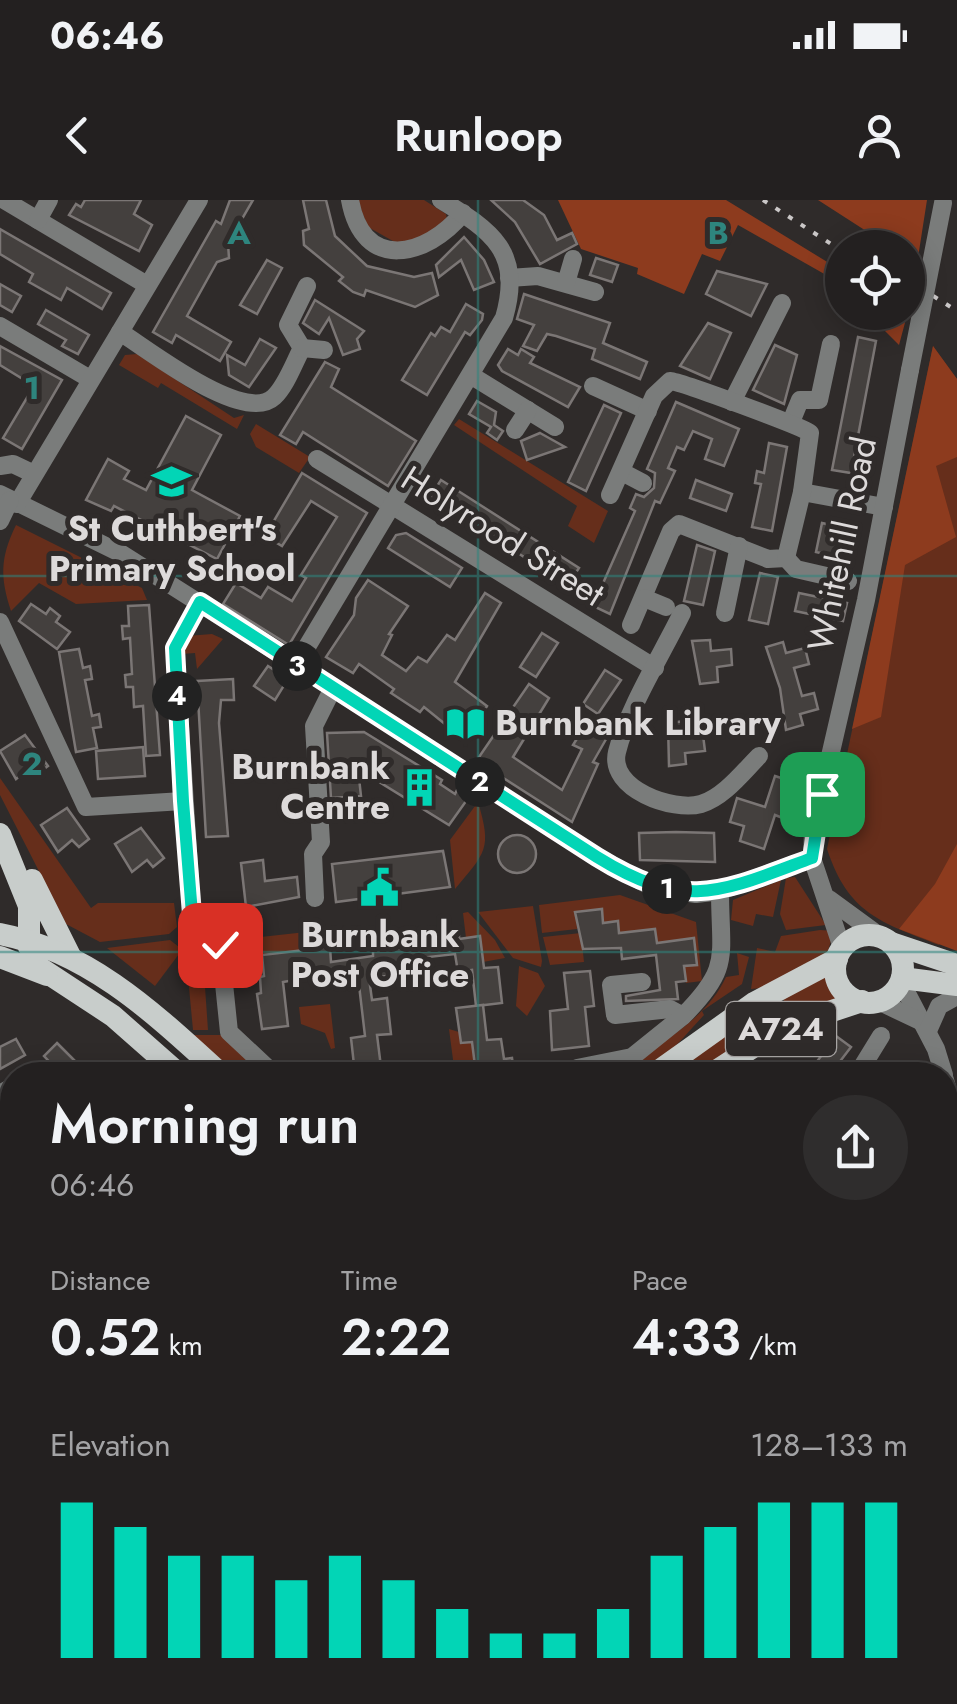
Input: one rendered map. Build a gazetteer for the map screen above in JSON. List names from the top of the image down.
{
  "streets": {
    "main road": ["A724"],
    "street": ["Holyrood Street", "Whitehill Road"]
  },
  "crossings": [
    ["Whitehill Road", "A724"]
  ],
  "places": {
    "school or university": ["St Cuthbert's Primary School"],
    "library": ["Burnbank Library"],
    "building": ["Burnbank Centre"],
    "public building": ["Burnbank Post Office"]
  },
  "page": {
    "status": "06:46",
    "header": "Runloop",
    "pins": [
      "3",
      "4",
      "2",
      "1"
    ],
    "heading": ["Morning run", "06:46"],
    "stats": [
      ["Distance", "0.52 km"],
      ["Time", "2:22"],
      ["Pace", "4:33 /km"]
    ],
    "chart": ["Elevation", "128–133 m"]
  },
  "grid": {
    "columns": ["A", "B"],
    "rows": ["1", "2"]
  }
}
